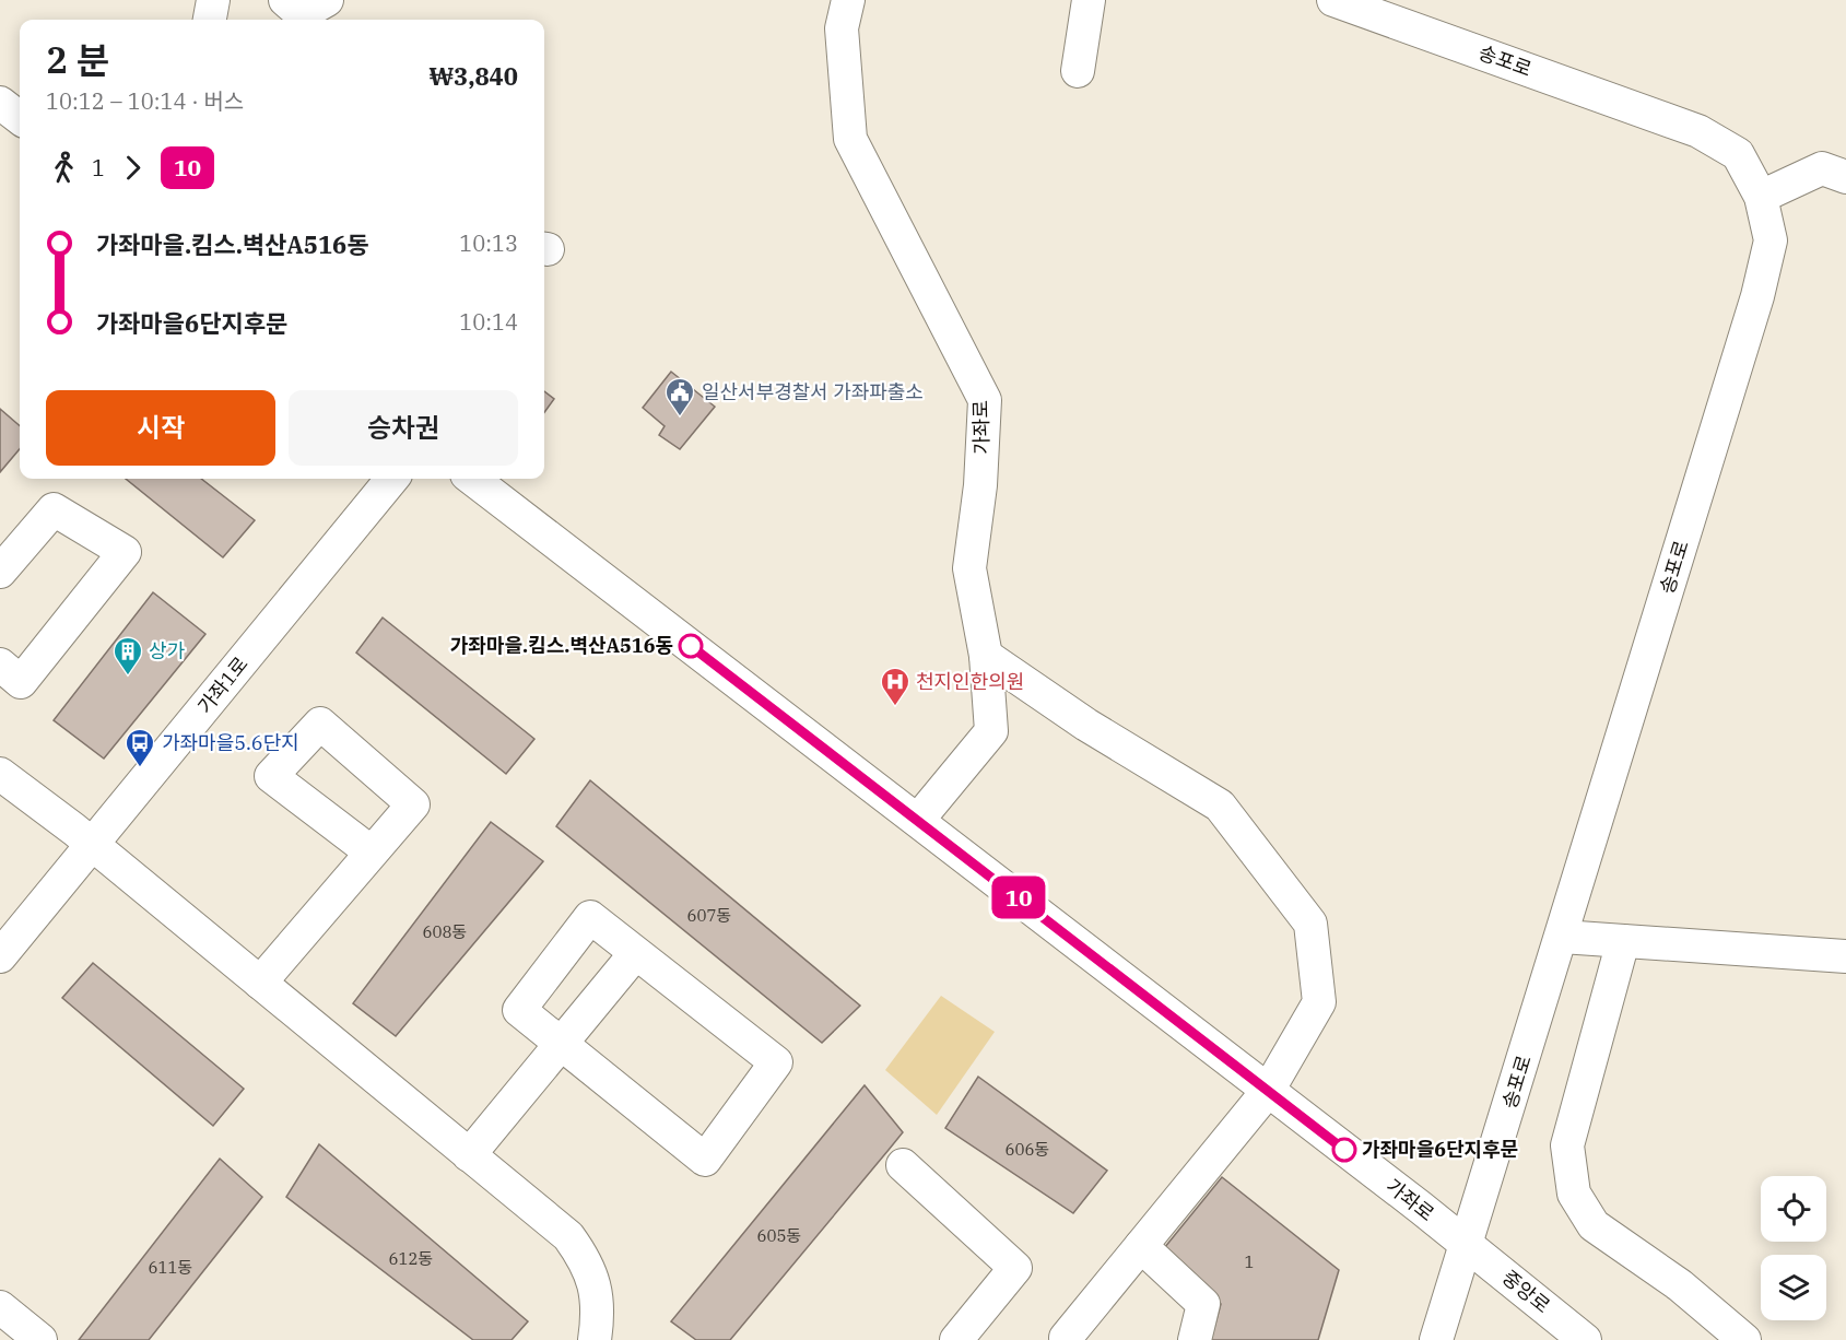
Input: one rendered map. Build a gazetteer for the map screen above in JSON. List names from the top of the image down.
{
  "streets": {
    "street": [
      "송포로",
      "가좌로",
      "가좌1로",
      "중앙로"
    ]
  },
  "crossings": [
    ["송포로", "가좌로"],
    ["송포로", "중앙로"],
    ["가좌로", "중앙로"]
  ],
  "places": {
    "public building": ["일산서부경찰서 가좌파출소"],
    "other": ["가좌마을.킴스.벽산A516동", "가좌마을6단지후문"],
    "building": ["상가"],
    "hospital": ["천지인한의원"],
    "bus stop": ["가좌마을5.6단지"]
  },
  "lines": ["bus line 10"],
  "house_numbers": [
    "607동",
    "608동",
    "606동",
    "605동",
    "612동",
    "1",
    "611동"
  ],
  "page": {
    "on_map": "10",
    "heading": ["2 분", "10:12 – 10:14 · 버스", "₩3,840"],
    "legs": ["1", "10"],
    "list": [
      {
        "name": "가좌마을.킴스.벽산A516동",
        "value": "10:13"
      },
      {
        "name": "가좌마을6단지후문",
        "value": "10:14"
      }
    ],
    "buttons": ["시작", "승차권"]
  }
}
